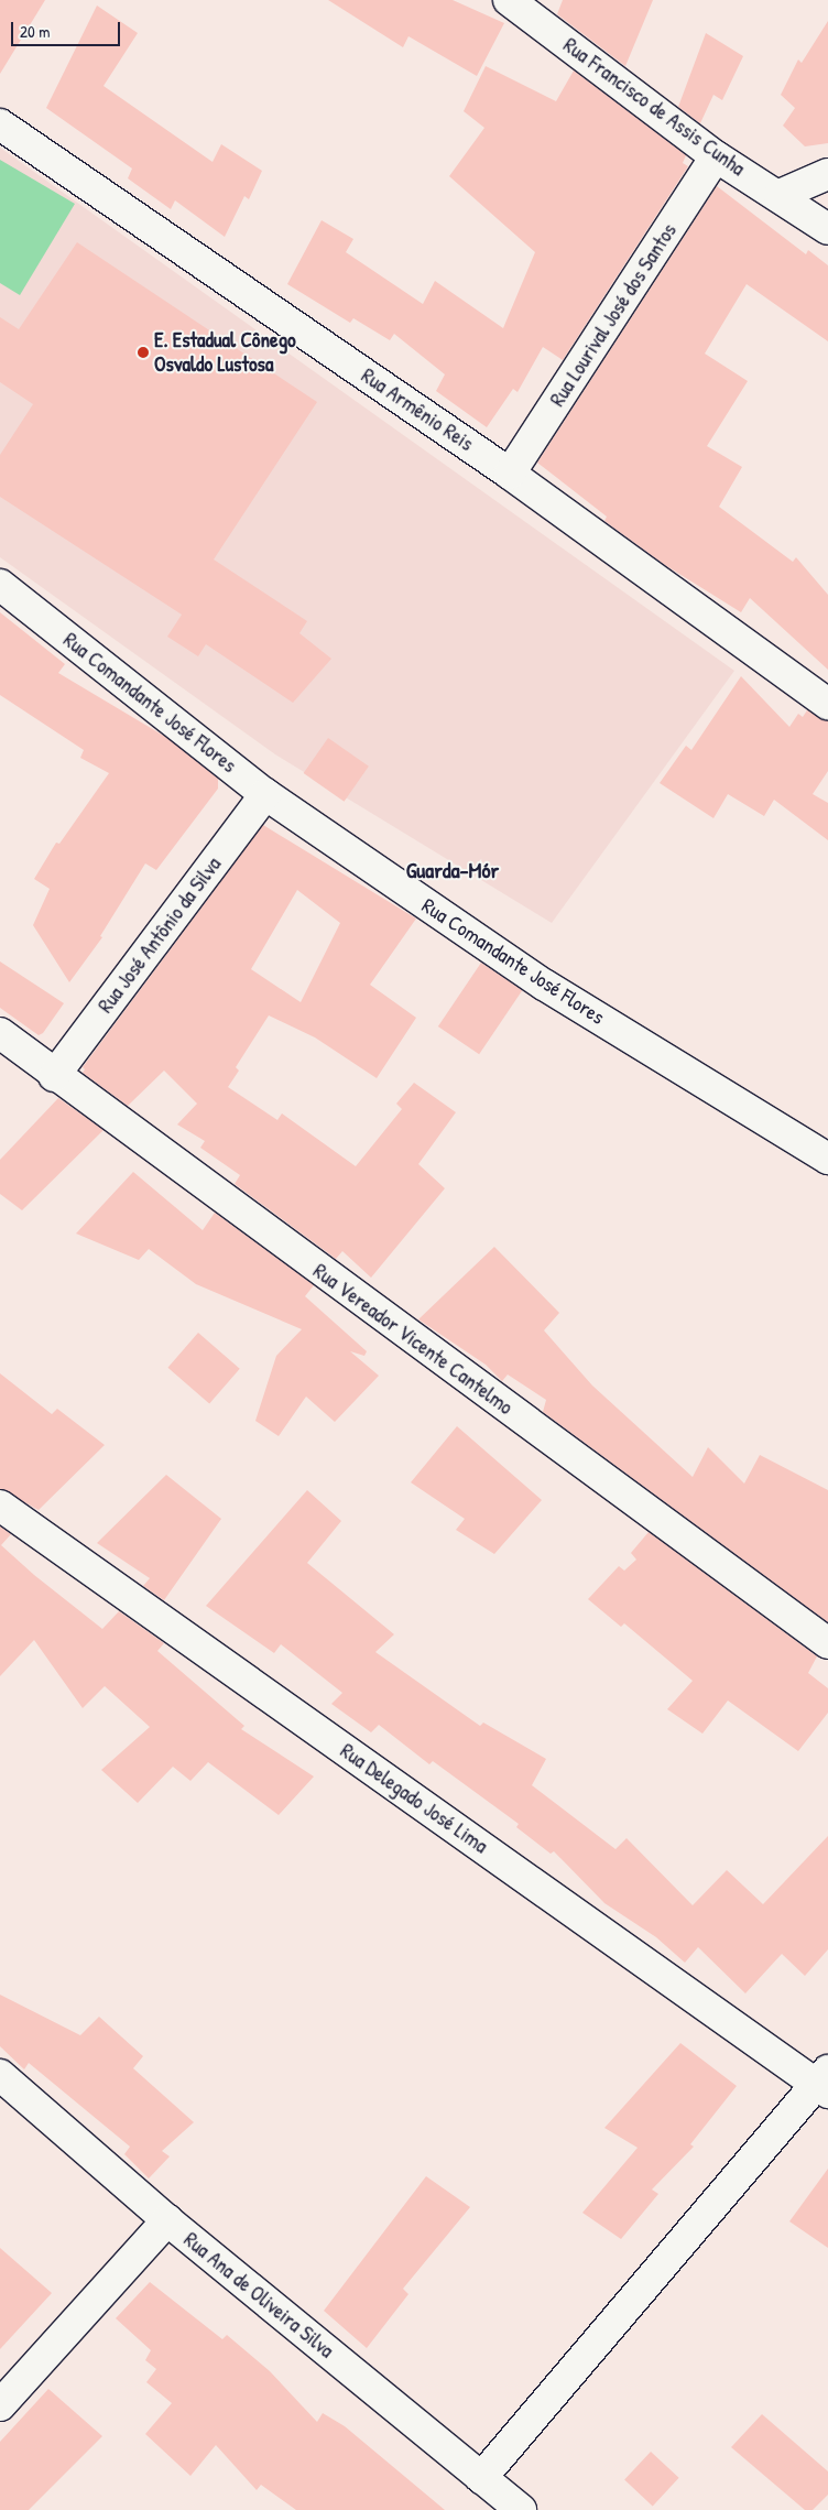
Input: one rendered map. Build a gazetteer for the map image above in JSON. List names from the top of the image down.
{
  "streets": {
    "street": [
      "Rua Francisco de Assis Cunha",
      "Rua Lourival José dos Santos",
      "Rua Armênio Reis",
      "Rua Comandante José Flores",
      "Rua José Antônio da Silva",
      "Rua Vereador Vicente Cantelmo",
      "Rua Delegado José Lima",
      "Rua Ana de Oliveira Silva"
    ]
  },
  "crossings": [
    ["Rua Francisco de Assis Cunha", "Rua Lourival José dos Santos"],
    ["Rua Lourival José dos Santos", "Rua Armênio Reis"],
    ["Rua Comandante José Flores", "Rua José Antônio da Silva"],
    ["Rua José Antônio da Silva", "Rua Vereador Vicente Cantelmo"]
  ],
  "districts": ["Guarda-Mór"],
  "places": ["E. Estadual Cônego Osvaldo Lustosa"],
  "scale_bar": "20 m"
}
